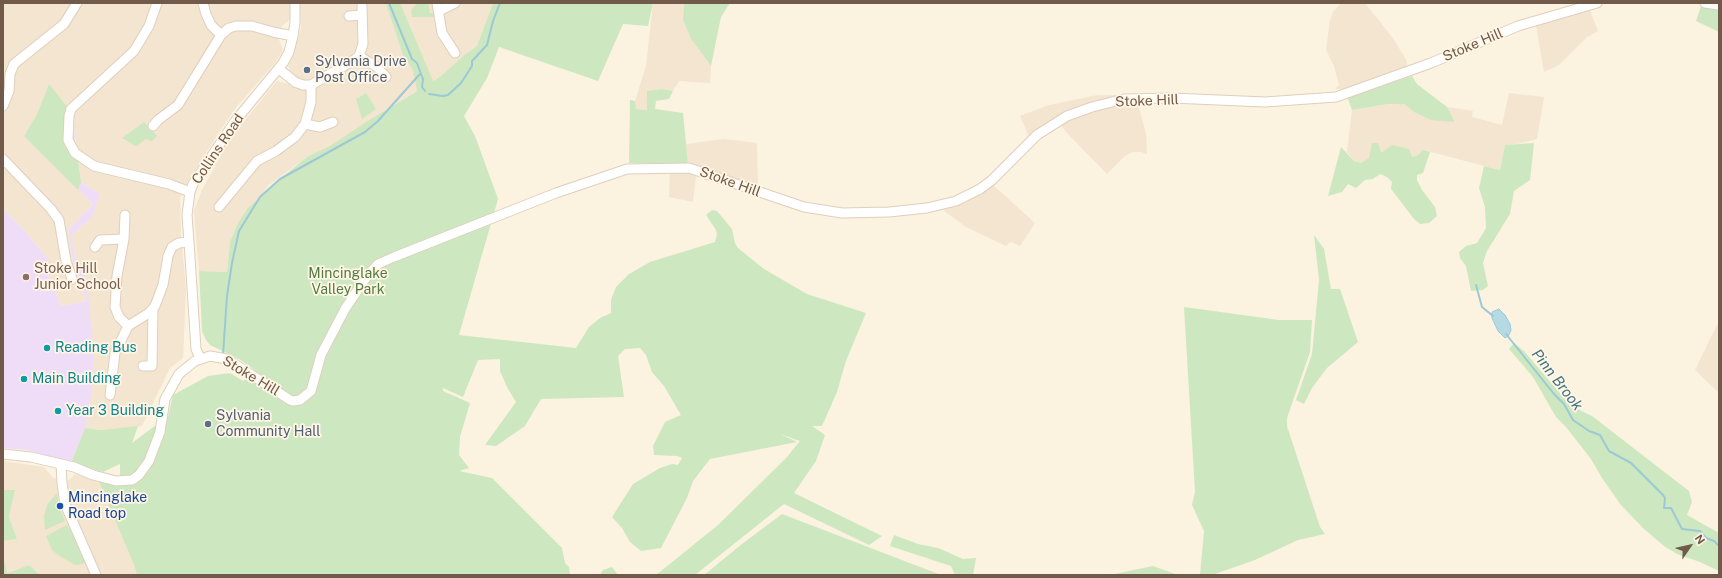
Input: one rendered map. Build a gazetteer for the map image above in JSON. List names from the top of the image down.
{
  "streets": {
    "street": ["Stoke Hill", "Collins Road"]
  },
  "crossings": [
    ["Stoke Hill", "Collins Road"]
  ],
  "water": ["Pinn Brook"],
  "parks": ["Mincinglake Valley Park"],
  "places": [
    "Sylvania Drive Post Office",
    "Stoke Hill Junior School",
    "Reading Bus",
    "Main Building",
    "Year 3 Building",
    "Sylvania Community Hall",
    "Mincinglake Road top"
  ],
  "north": "top right"
}
